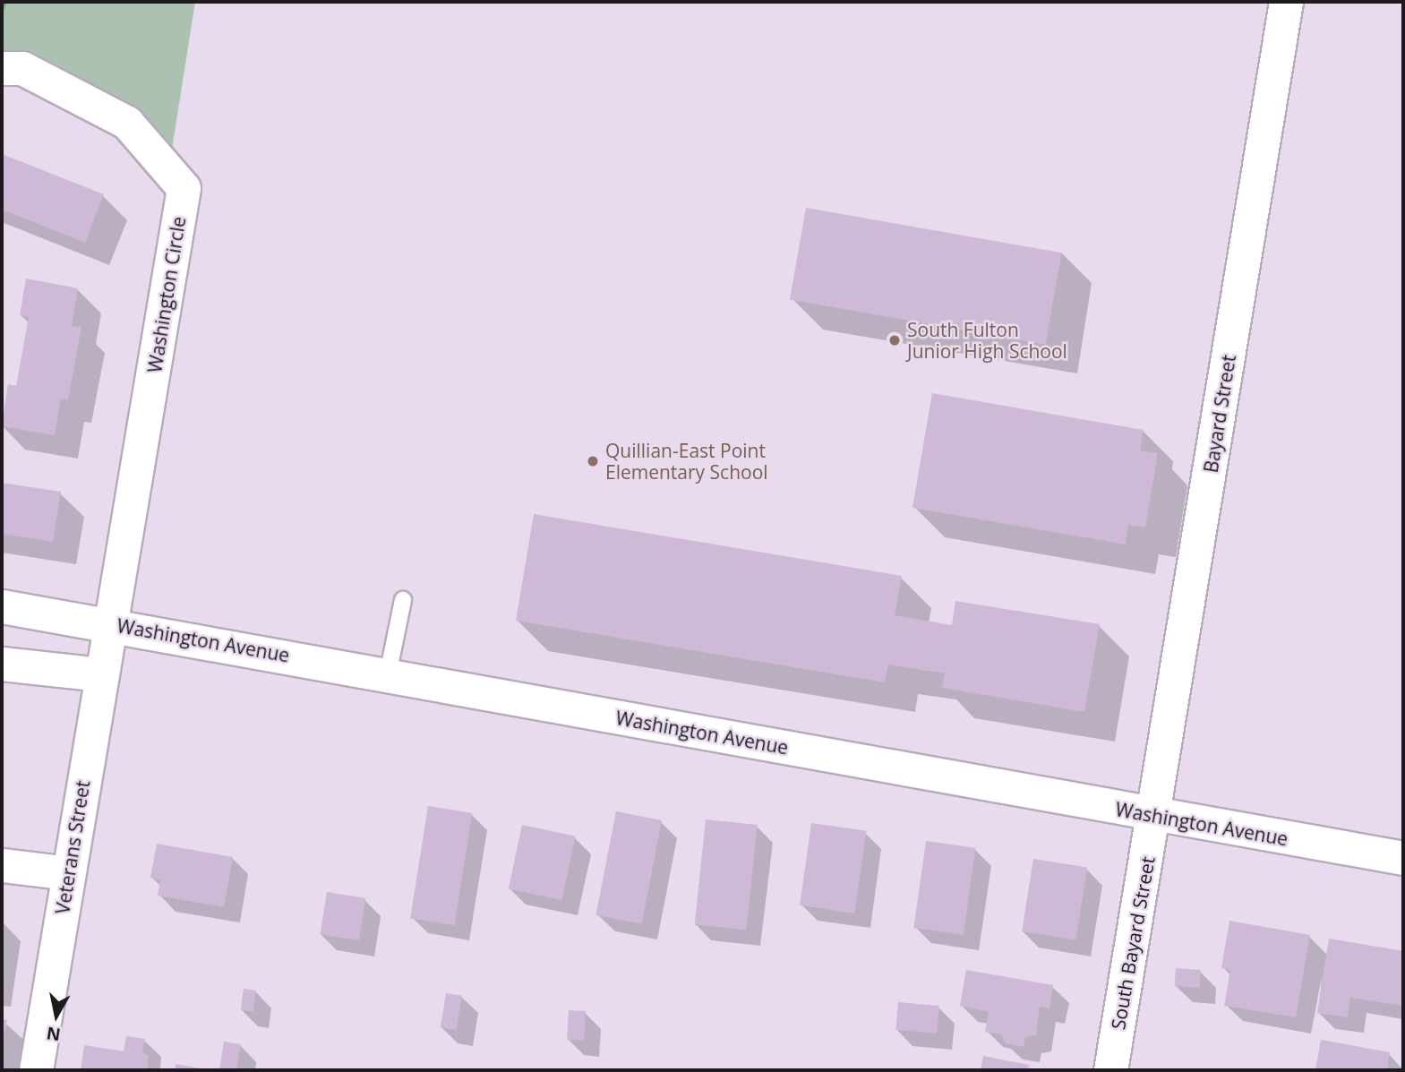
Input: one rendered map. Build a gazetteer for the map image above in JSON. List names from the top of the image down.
{
  "streets": {
    "street": [
      "Washington Circle",
      "Bayard Street",
      "Washington Avenue",
      "Veterans Street",
      "South Bayard Street"
    ]
  },
  "crossings": [
    ["Washington Circle", "Washington Avenue"],
    ["Washington Circle", "Veterans Street"],
    ["Bayard Street", "Washington Avenue"],
    ["Bayard Street", "South Bayard Street"],
    ["Washington Avenue", "Veterans Street"],
    ["Washington Avenue", "South Bayard Street"]
  ],
  "places": ["South Fulton Junior High School", "Quillian-East Point Elementary School"],
  "north": "bottom"
}
